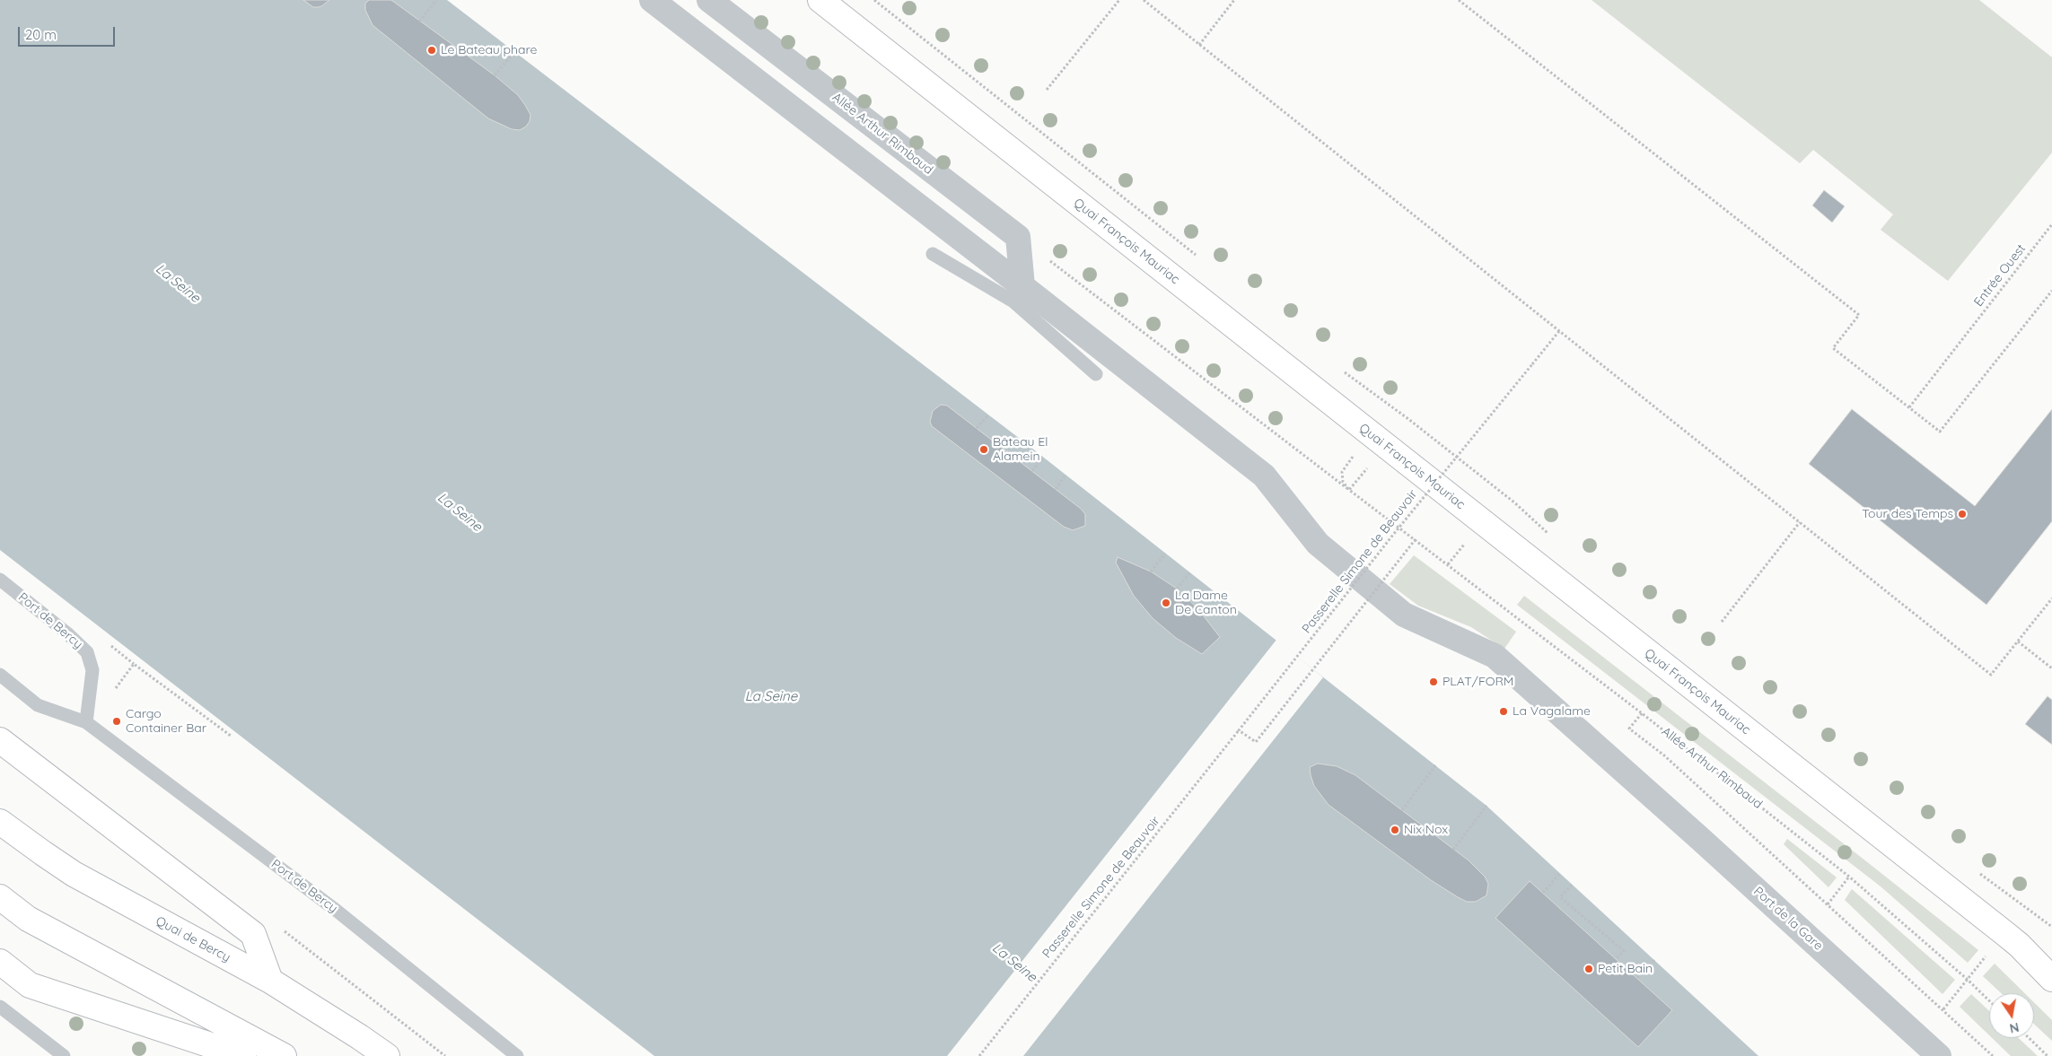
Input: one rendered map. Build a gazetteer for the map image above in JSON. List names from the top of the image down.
{
  "streets": {
    "main road": ["Quai François Mauriac", "Quai de Bercy"],
    "street": ["Allée Arthur Rimbaud", "Port de la Gare"],
    "lane": ["Port de Bercy"],
    "path": ["Entrée Ouest", "Passerelle Simone de Beauvoir"]
  },
  "water": ["La Seine"],
  "places": [
    "Le Bateau phare",
    "Bâteau El Alamein",
    "Tour des Temps",
    "La Dame De Canton",
    "PLAT/FORM",
    "La Vagalame",
    "Cargo Container Bar",
    "Nix Nox",
    "Petit Bain"
  ],
  "scale_bar": "20 m",
  "north": "bottom"
}
